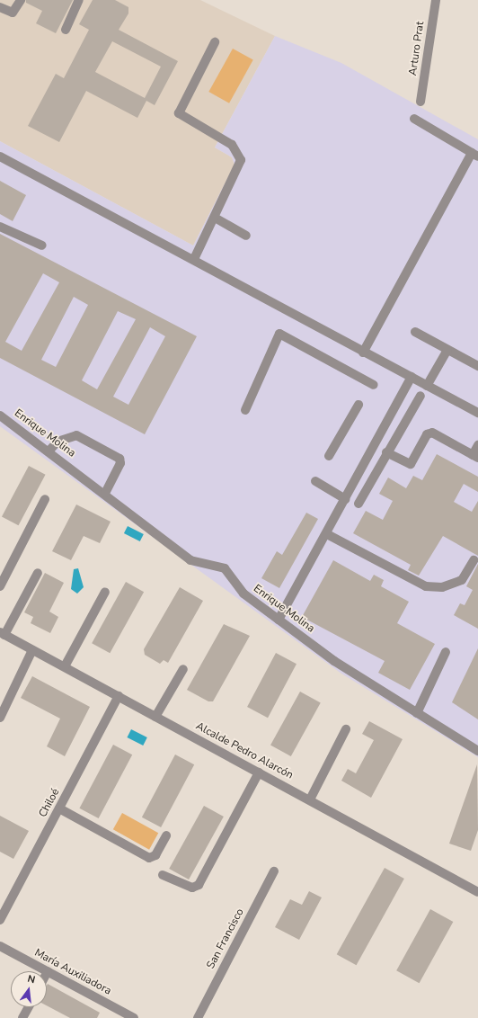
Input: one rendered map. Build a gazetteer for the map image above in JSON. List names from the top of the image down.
{
  "streets": {
    "street": [
      "Arturo Prat",
      "Enrique Molina",
      "Alcalde Pedro Alarcón",
      "Chiloé",
      "San Francisco",
      "María Auxiliadora"
    ]
  },
  "crossings": [
    ["Alcalde Pedro Alarcón", "Chiloé"]
  ],
  "north": "top"
}
